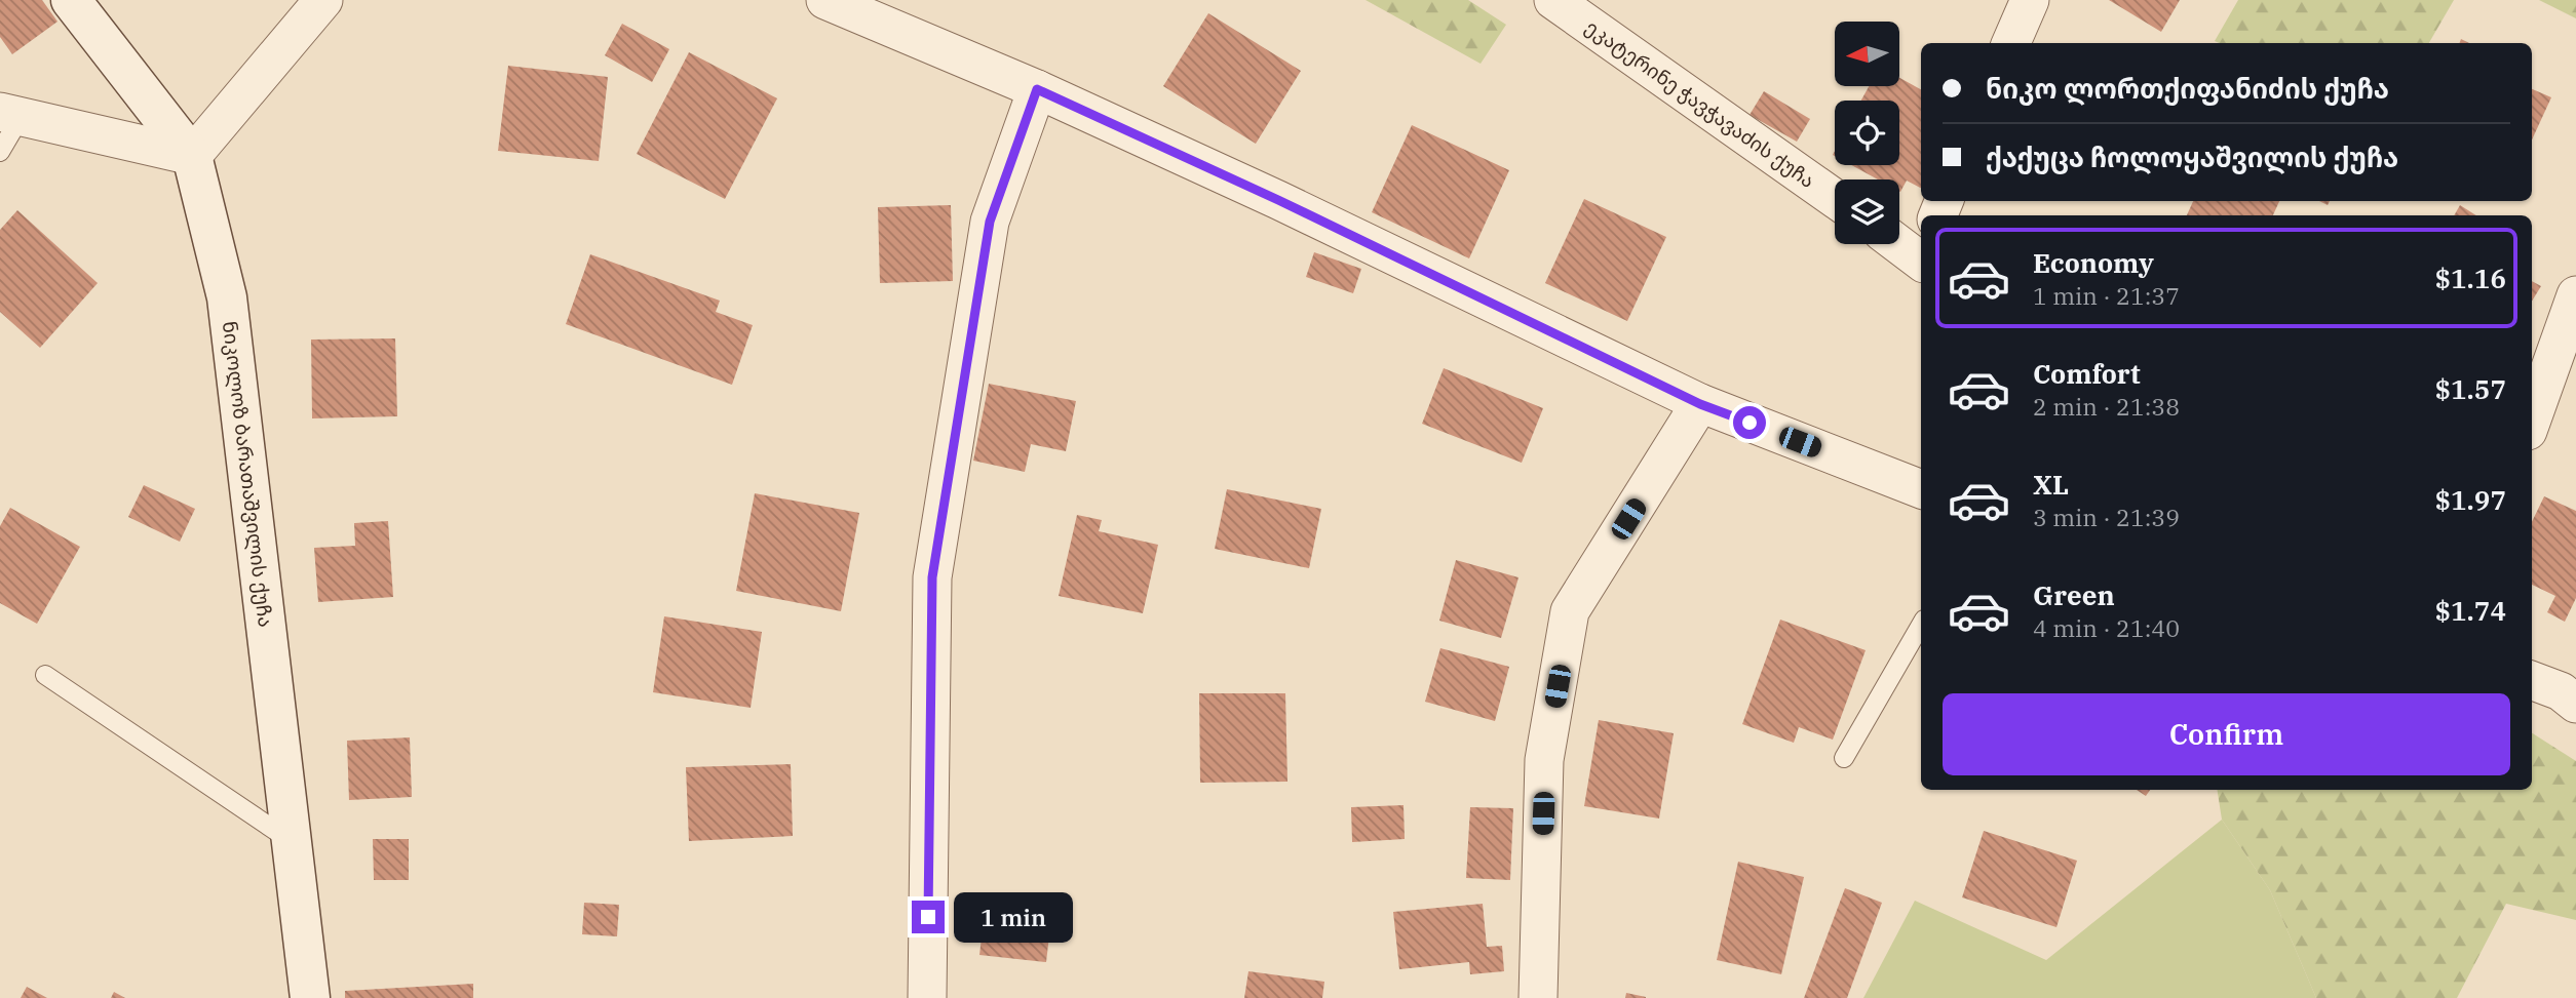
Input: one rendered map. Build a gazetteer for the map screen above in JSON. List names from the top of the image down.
{
  "streets": {
    "main road": ["ნიკოლოზ ბარათაშვილის ქუჩა"],
    "street": ["ეკატერინე ჭავჭავაძის ქუჩა"]
  },
  "north": "left",
  "page": {
    "banner": ["ნიკო ლორთქიფანიძის ქუჩა", "ქაქუცა ჩოლოყაშვილის ქუჩა"],
    "list": [
      {
        "name": "Economy",
        "note": "1 min · 21:37",
        "value": "$1.16"
      },
      {
        "name": "Comfort",
        "note": "2 min · 21:38",
        "value": "$1.57"
      },
      {
        "name": "XL",
        "note": "3 min · 21:39",
        "value": "$1.97"
      },
      {
        "name": "Green",
        "note": "4 min · 21:40",
        "value": "$1.74"
      }
    ],
    "buttons": "Confirm",
    "bubble": "1 min"
  }
}
